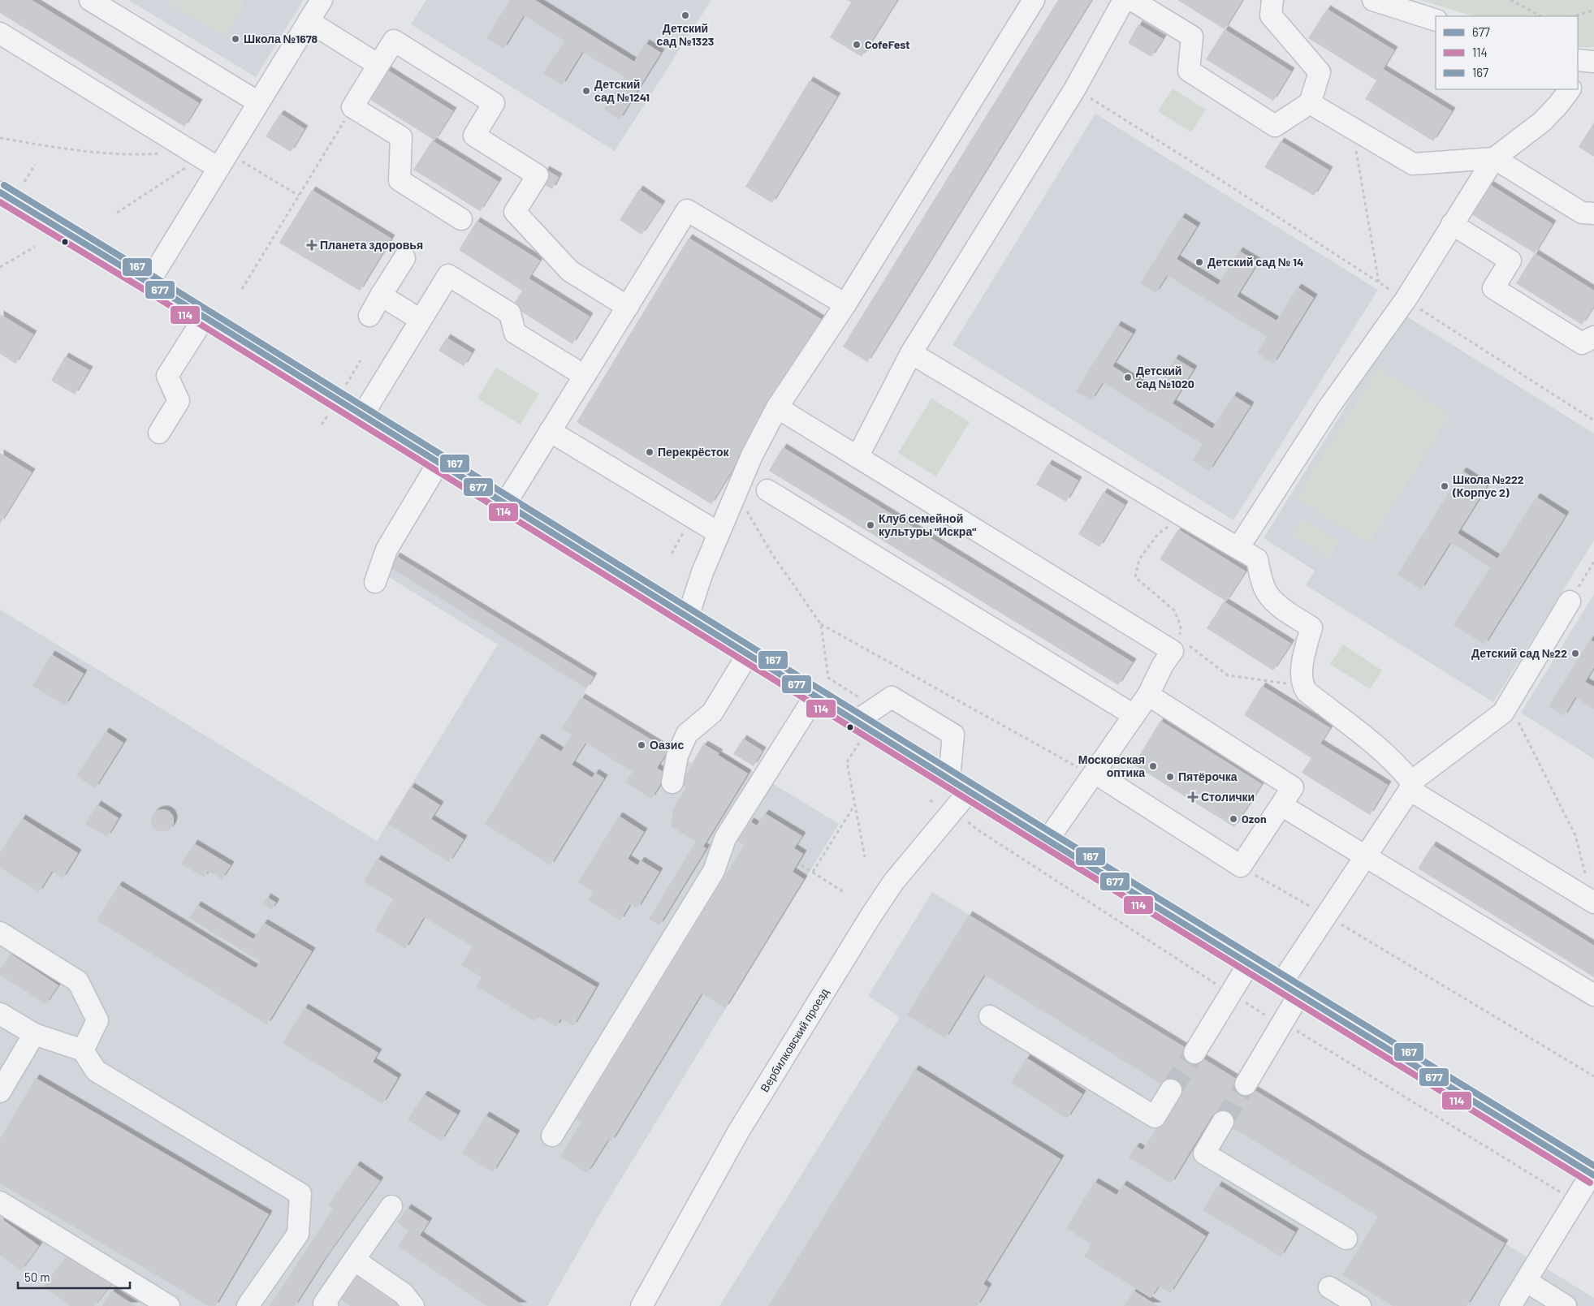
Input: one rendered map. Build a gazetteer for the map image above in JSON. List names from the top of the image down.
{
  "streets": {
    "street": ["Вербилковский проезд"]
  },
  "places": {
    "other": [
      "Детский сад №1323",
      "Школа №1678",
      "CofeFest",
      "Детский сад №1241",
      "Детский сад № 14",
      "Детский сад №1020",
      "Перекрёсток",
      "Школа №222 (Корпус 2)",
      "Клуб семейной культуры \"Искра\"",
      "Детский сад №22",
      "Оазис",
      "Московская оптика",
      "Пятёрочка",
      "Ozon"
    ],
    "health": ["Планета здоровья", "Столички"]
  },
  "lines": ["transit line 167", "transit line 677", "transit line 114"],
  "legend": ["677", "114", "167"],
  "scale_bar": "50 m"
}
